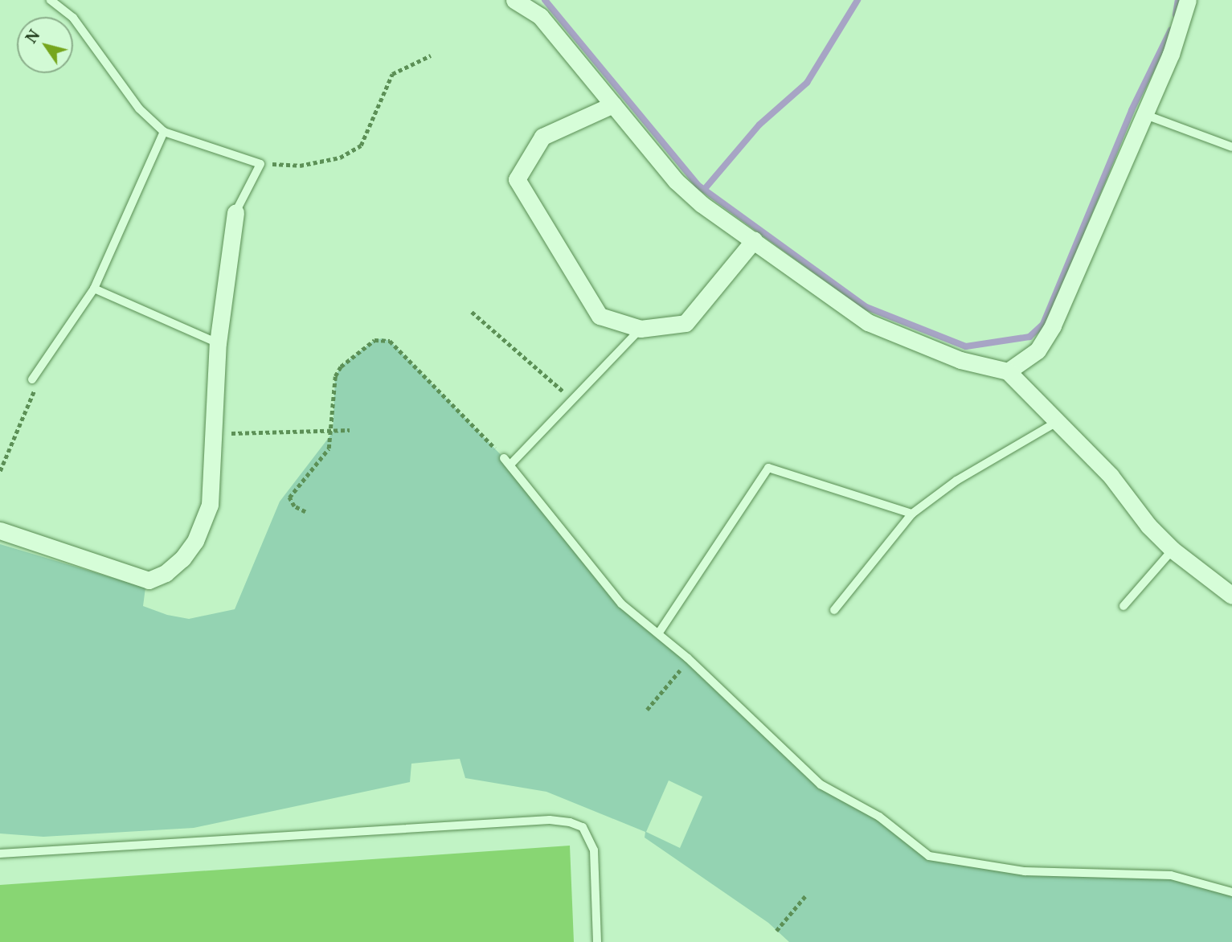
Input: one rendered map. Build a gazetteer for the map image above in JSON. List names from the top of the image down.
{
  "north": "top left"
}
